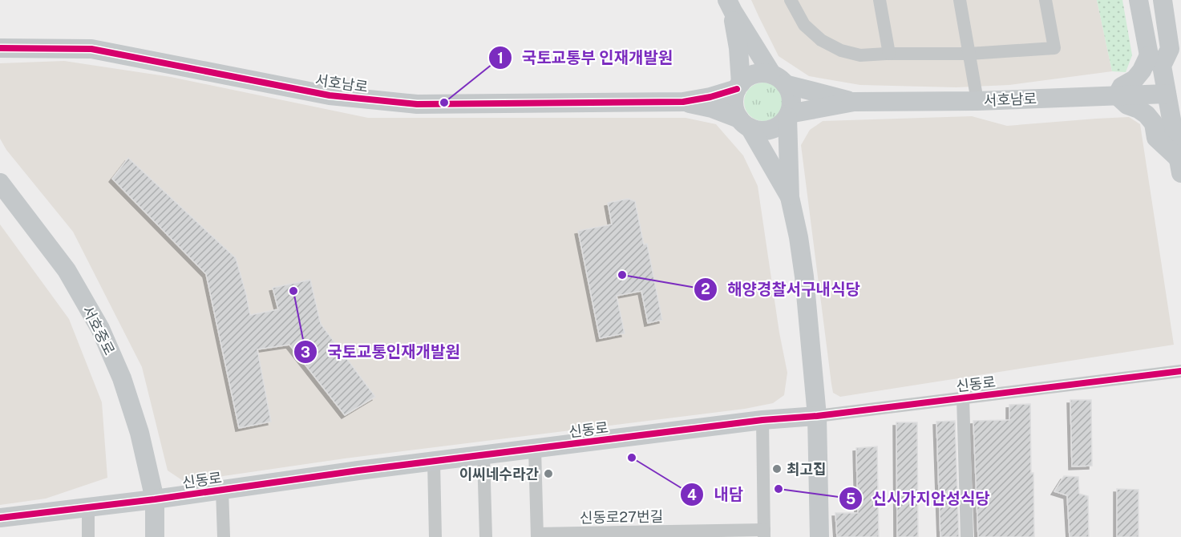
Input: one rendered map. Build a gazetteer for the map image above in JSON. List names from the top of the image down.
{
  "streets": {
    "street": [
      "서호남로",
      "서호중로",
      "신동로",
      "신동로27번길"
    ]
  },
  "crossings": [
    ["서호중로", "신동로"],
    ["신동로", "신동로27번길"]
  ],
  "places": [
    "국토교통부 인재개발원",
    "해양경찰서구내식당",
    "국토교통인재개발원",
    "내담",
    "최고집",
    "이씨네수라간",
    "신시가지안성식당"
  ]
}
